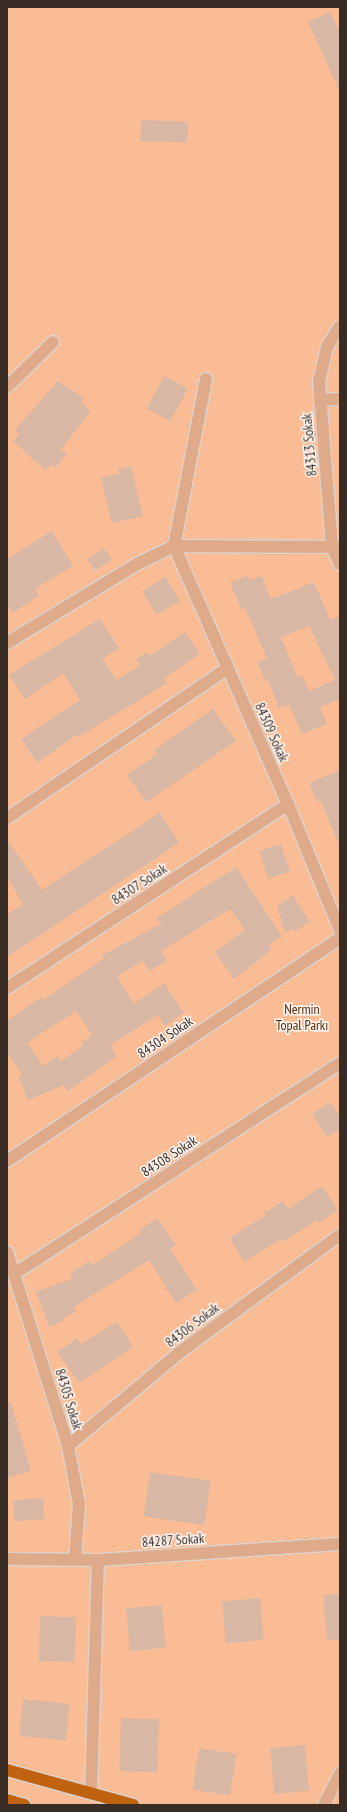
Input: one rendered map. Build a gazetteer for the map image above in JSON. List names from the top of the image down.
{
  "streets": {
    "street": [
      "84313 Sokak",
      "84309 Sokak",
      "84307 Sokak",
      "84304 Sokak",
      "84308 Sokak",
      "84306 Sokak",
      "84305 Sokak",
      "84287 Sokak"
    ]
  },
  "crossings": [
    ["84309 Sokak", "84307 Sokak"],
    ["84308 Sokak", "84305 Sokak"],
    ["84306 Sokak", "84305 Sokak"],
    ["84305 Sokak", "84287 Sokak"]
  ],
  "parks": ["Nermin Topal Parkı"]
}
